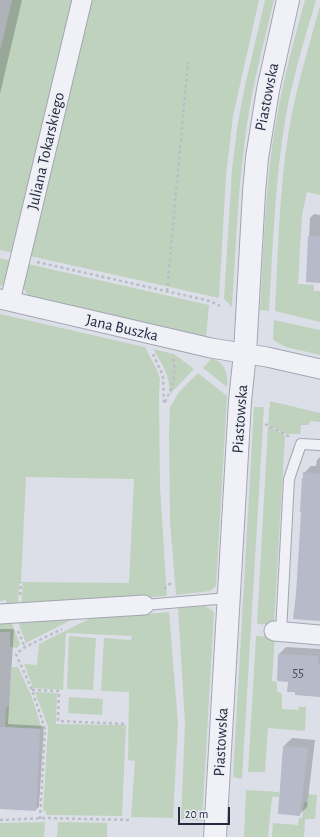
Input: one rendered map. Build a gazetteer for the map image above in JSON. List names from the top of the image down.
{
  "streets": {
    "street": ["Piastowska", "Juliana Tokarskiego", "Jana Buszka"]
  },
  "crossings": [
    ["Piastowska", "Jana Buszka"],
    ["Juliana Tokarskiego", "Jana Buszka"]
  ],
  "house_numbers": ["55"],
  "scale_bar": "20 m"
}
